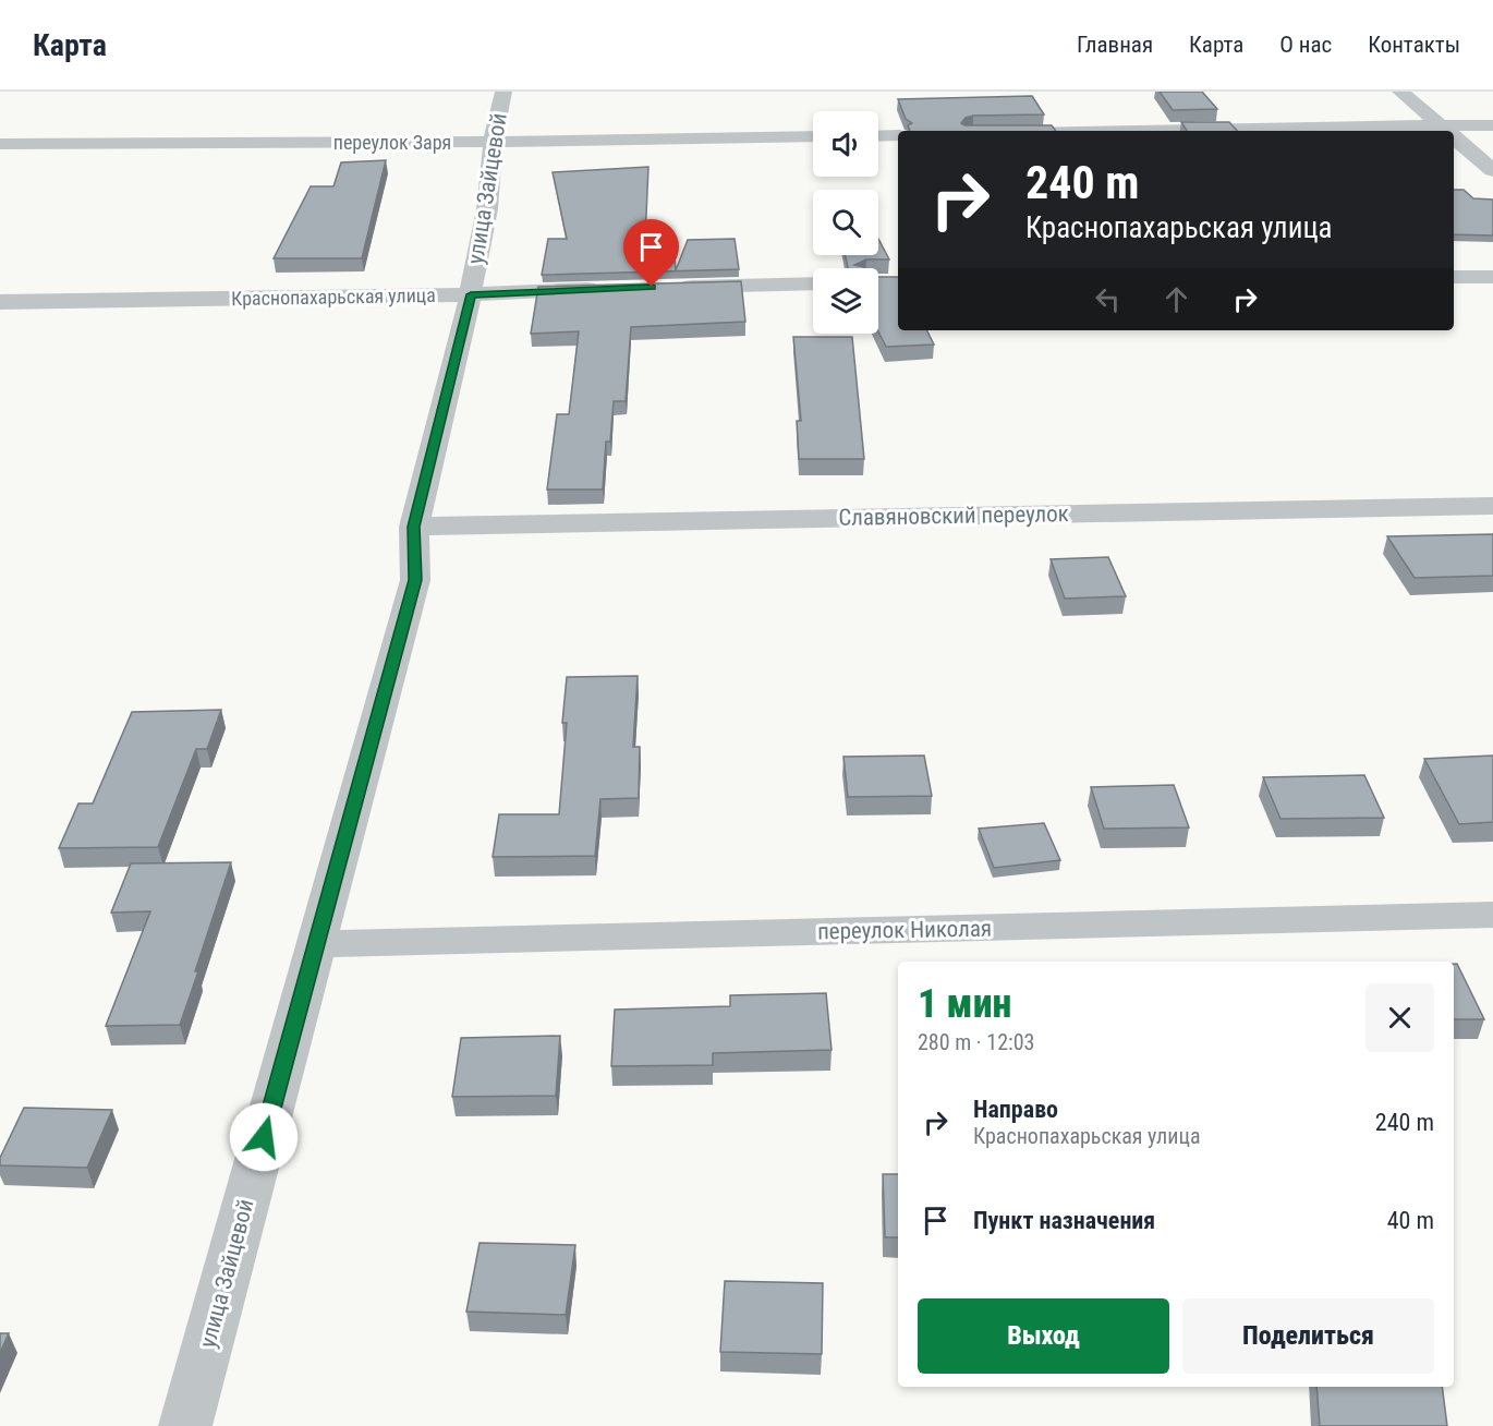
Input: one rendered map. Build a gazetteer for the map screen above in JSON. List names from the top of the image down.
{
  "streets": {
    "street": [
      "переулок Заря",
      "улица Зайцевой",
      "Краснопахарьская улица",
      "Славяновский переулок",
      "переулок Николая"
    ]
  },
  "crossings": [
    ["переулок Заря", "улица Зайцевой"],
    ["улица Зайцевой", "Краснопахарьская улица"],
    ["улица Зайцевой", "Славяновский переулок"],
    ["улица Зайцевой", "переулок Николая"]
  ],
  "page": {
    "header": "Карта",
    "nav": [
      "Главная",
      "Карта",
      "О нас",
      "Контакты"
    ],
    "turn": ["240 m", "Краснопахарьская улица"],
    "heading": ["1 мин", "280 m · 12:03"],
    "list": [
      {
        "name": "Направо",
        "note": "Краснопахарьская улица",
        "value": "240 m"
      },
      {
        "name": "Пункт назначения",
        "value": "40 m"
      }
    ],
    "buttons": ["Выход", "Поделиться"]
  }
}
